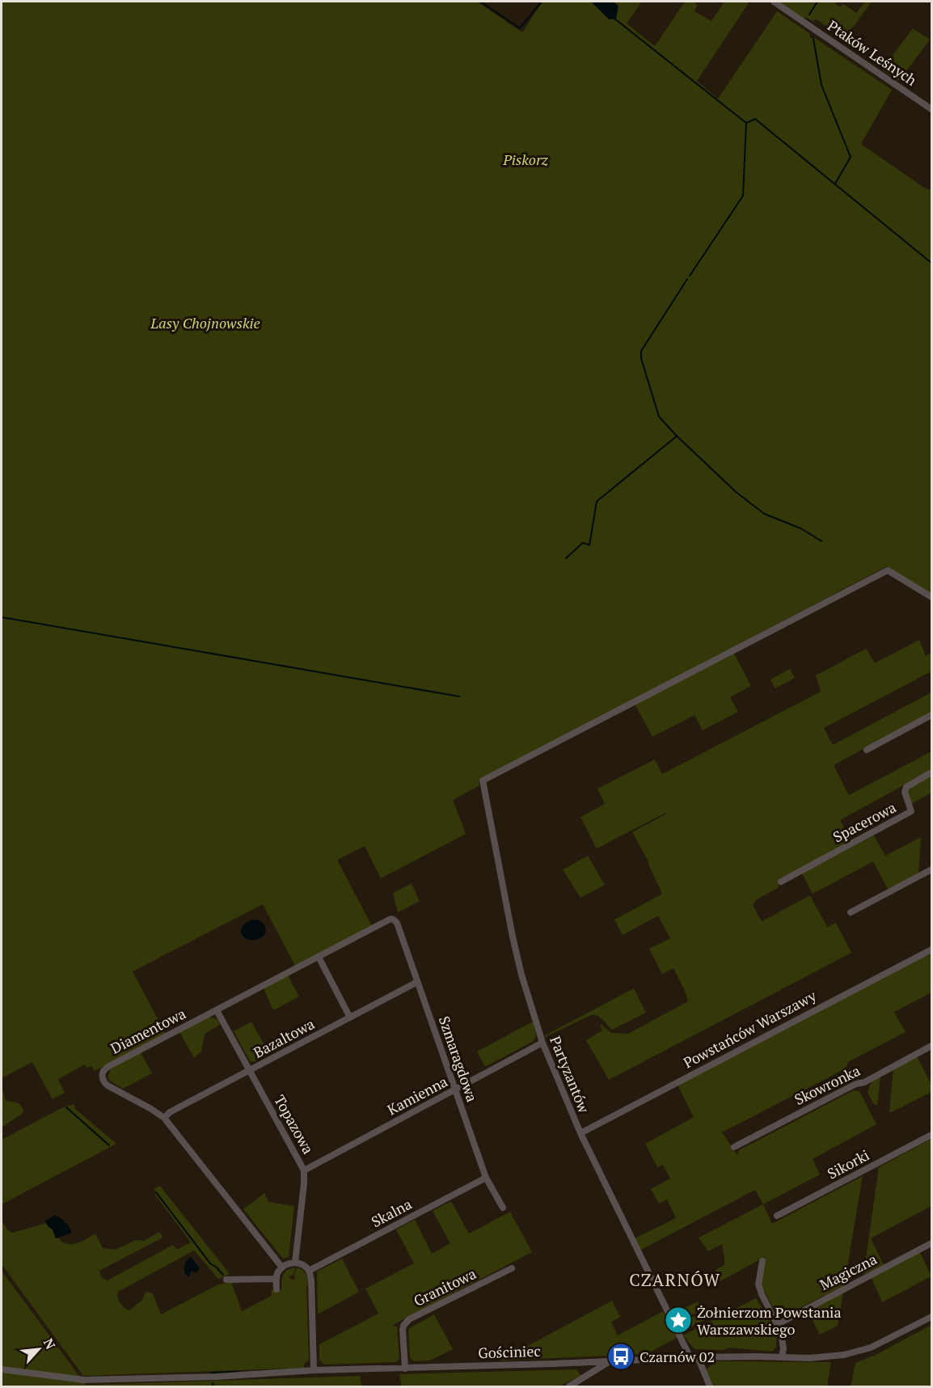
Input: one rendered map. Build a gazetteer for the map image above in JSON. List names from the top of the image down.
{
  "streets": {
    "street": [
      "Ptaków Leśnych",
      "Spacerowa",
      "Powstańców Warszawy",
      "Diamentowa",
      "Bazaltowa",
      "Szmaragdowa",
      "Partyzantów",
      "Skowronka",
      "Kamienna",
      "Topazowa",
      "Sikorki",
      "Skalna",
      "Magiczna",
      "Granitowa",
      "Gościniec"
    ]
  },
  "crossings": [
    ["Powstańców Warszawy", "Partyzantów"],
    ["Diamentowa", "Bazaltowa"],
    ["Diamentowa", "Szmaragdowa"],
    ["Diamentowa", "Topazowa"],
    ["Bazaltowa", "Szmaragdowa"],
    ["Bazaltowa", "Topazowa"],
    ["Szmaragdowa", "Kamienna"],
    ["Szmaragdowa", "Skalna"],
    ["Partyzantów", "Kamienna"],
    ["Partyzantów", "Gościniec"],
    ["Kamienna", "Topazowa"],
    ["Granitowa", "Gościniec"]
  ],
  "districts": ["CZARNÓW"],
  "parks": ["Piskorz", "Lasy Chojnowskie"],
  "places": {
    "place": ["Żołnierzom Powstania Warszawskiego"],
    "bus stop": ["Czarnów 02"]
  },
  "north": "top right"
}
